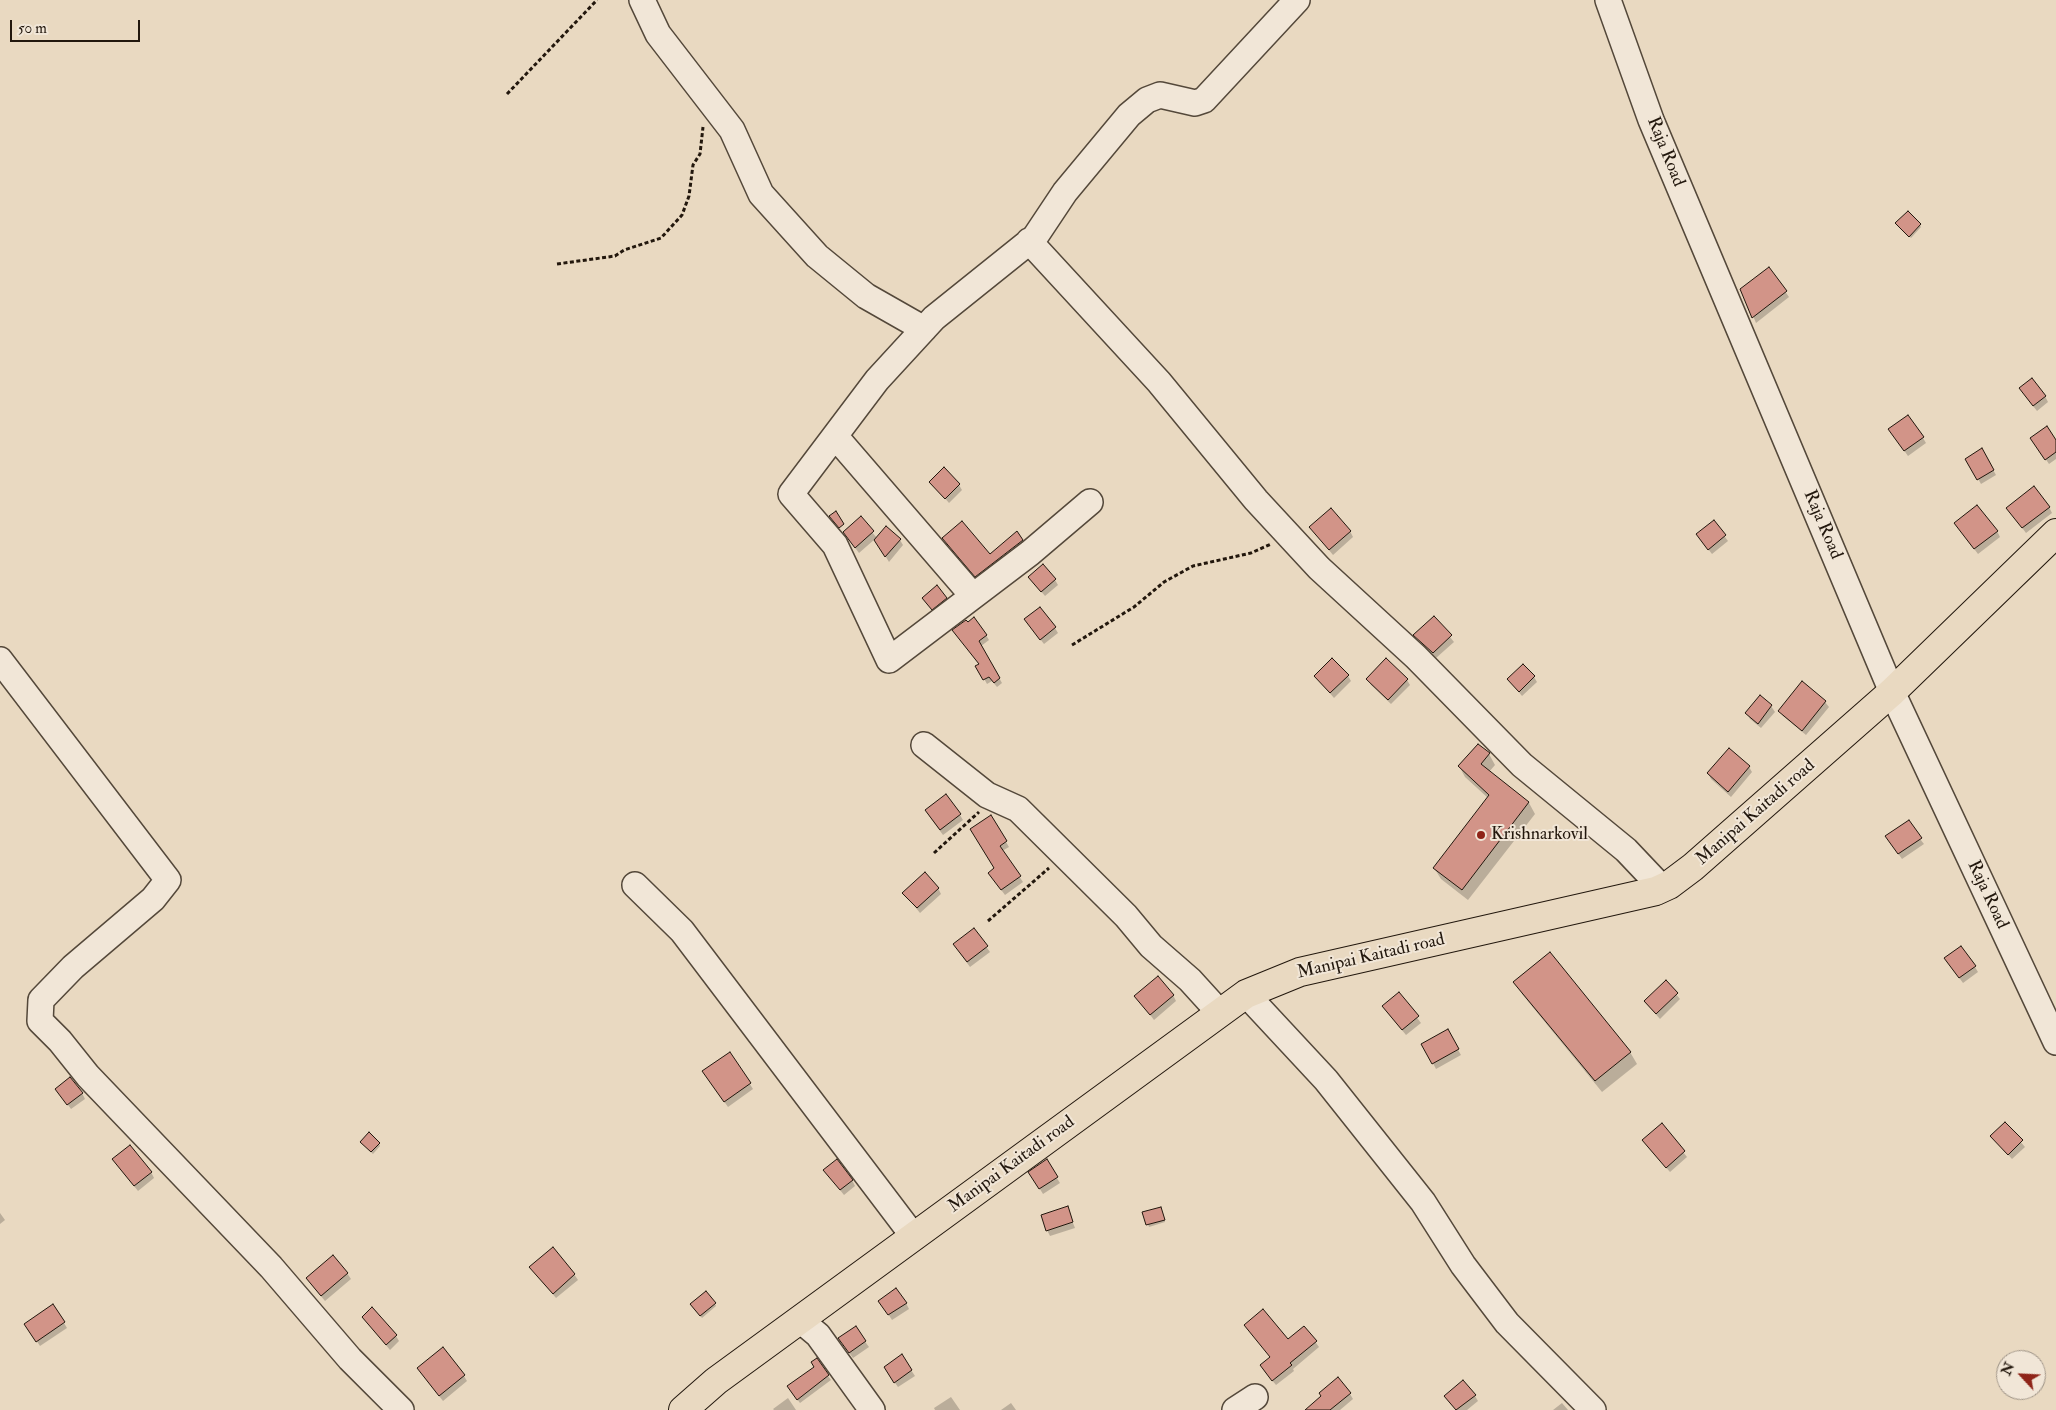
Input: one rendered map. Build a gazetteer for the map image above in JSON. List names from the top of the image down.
{
  "streets": {
    "main road": ["Manipai Kaitadi road"],
    "street": ["Raja Road"]
  },
  "crossings": [
    ["Raja Road", "Manipai Kaitadi road"]
  ],
  "places": ["Krishnarkovil"],
  "scale_bar": "50 m",
  "north": "top left"
}
